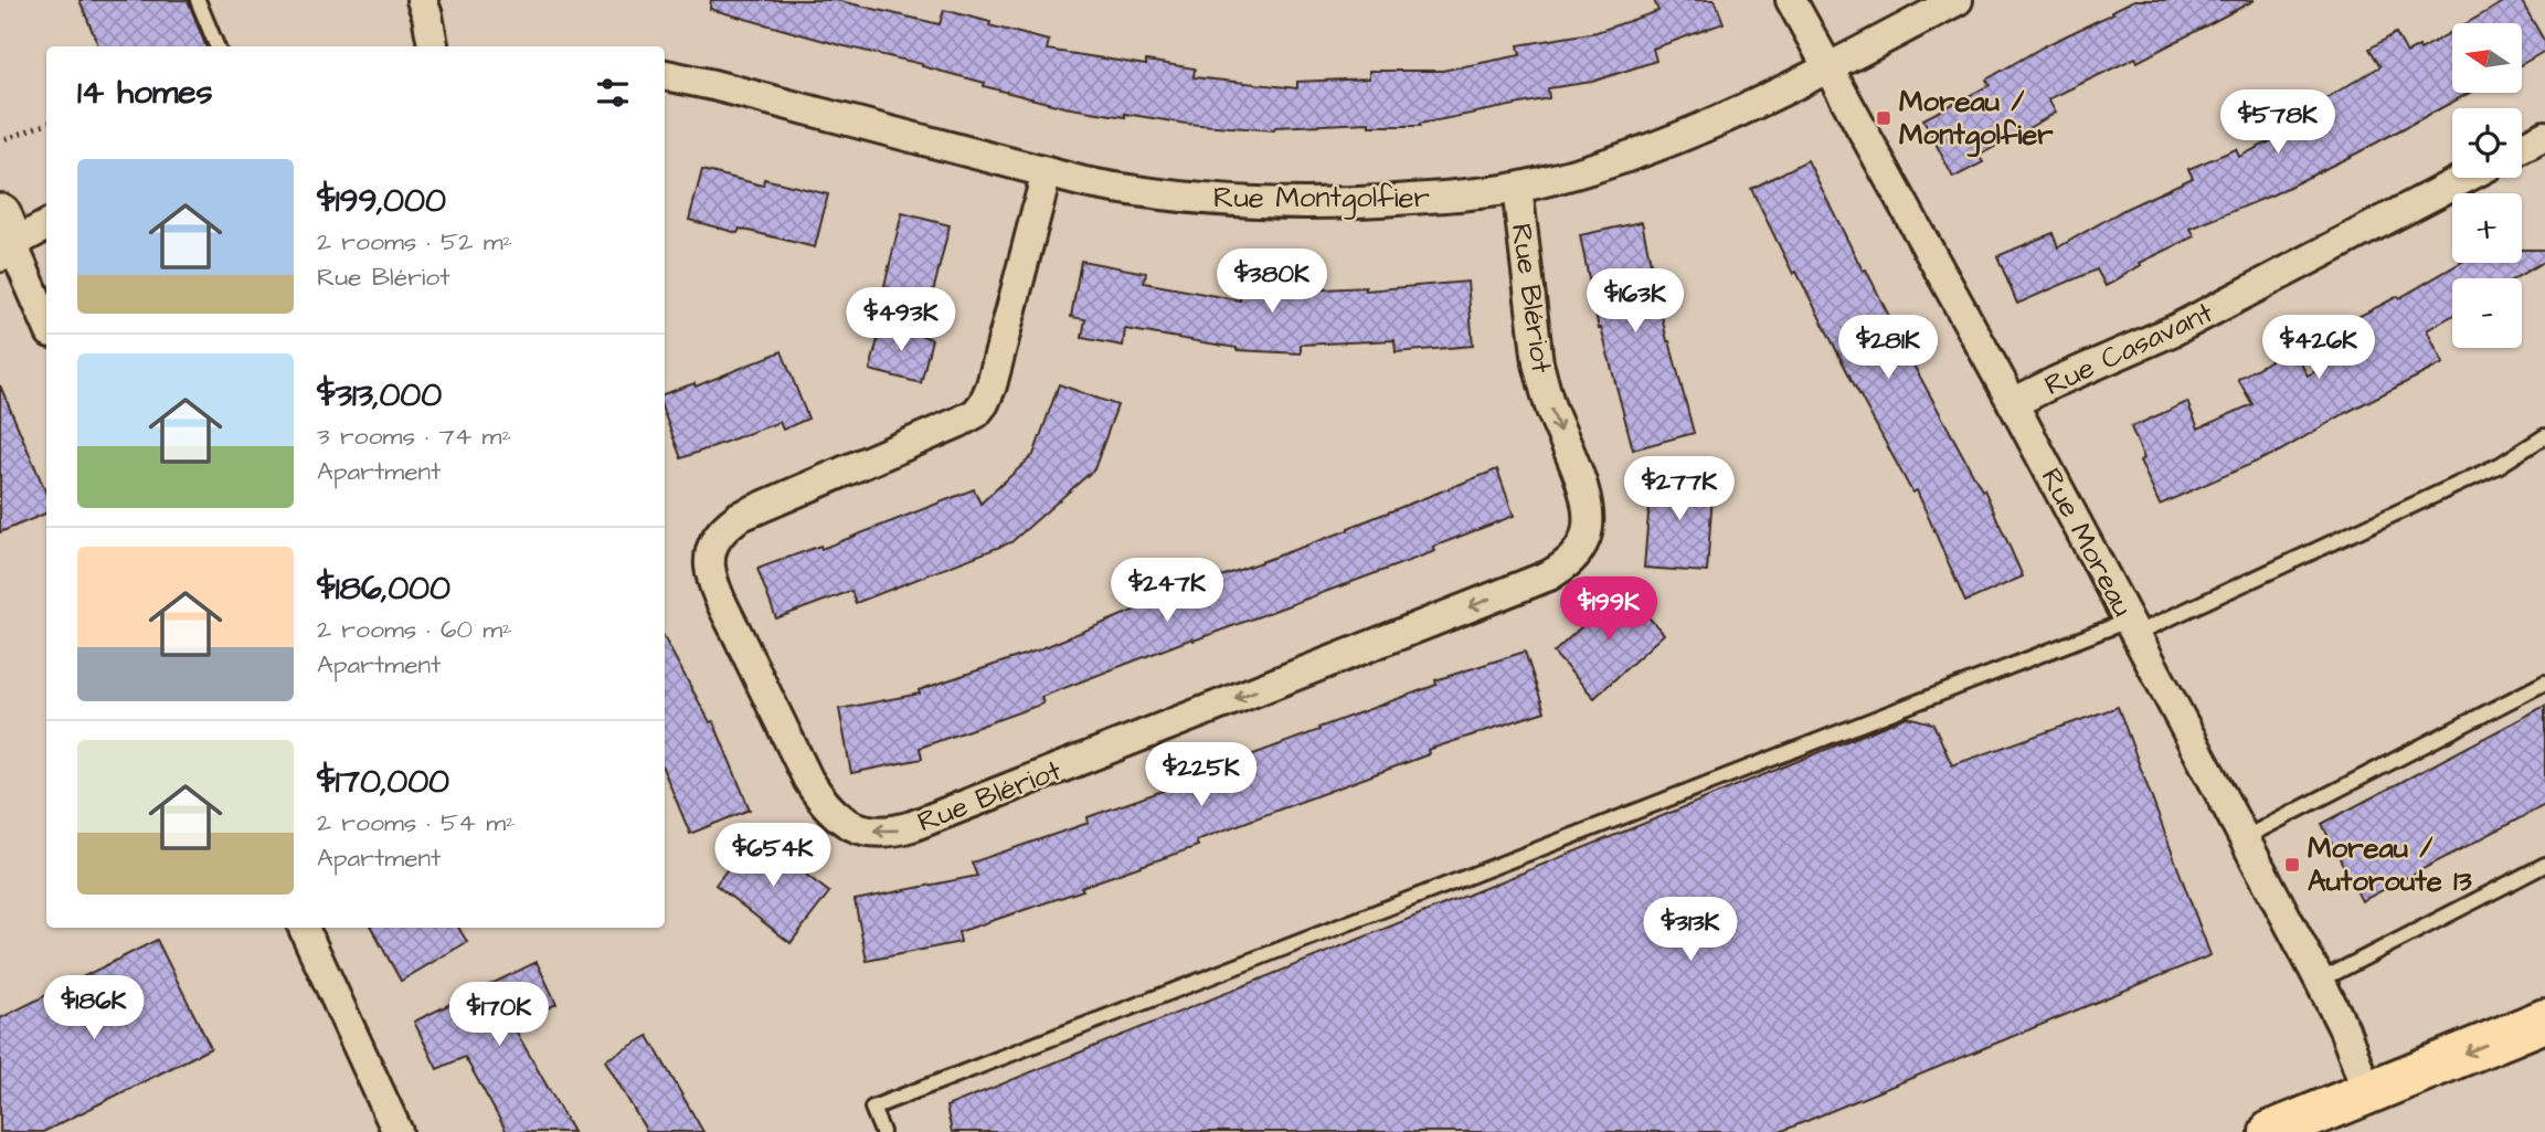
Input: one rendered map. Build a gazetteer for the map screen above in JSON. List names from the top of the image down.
{
  "streets": {
    "street": [
      "Rue Montgolfier",
      "Rue Blériot",
      "Rue Casavant",
      "Rue Moreau"
    ]
  },
  "crossings": [
    ["Rue Montgolfier", "Rue Blériot"],
    ["Rue Montgolfier", "Rue Moreau"],
    ["Rue Casavant", "Rue Moreau"]
  ],
  "places": {
    "transit": ["Moreau / Montgolfier", "Moreau / Autoroute 13"]
  },
  "north": "left",
  "page": {
    "map_buttons": ["+", "−"],
    "heading": "14 homes",
    "price": [
      "$578K",
      "$380K",
      "$163K",
      "$493K",
      "$281K",
      "$426K",
      "$277K",
      "$247K",
      "$199K",
      "$225K",
      "$654K",
      "$313K",
      "$186K",
      "$170K"
    ],
    "list": [
      {
        "name": "$199,000",
        "note": "2 rooms · 52 m² · Rue Blériot"
      },
      {
        "name": "$313,000",
        "note": "3 rooms · 74 m² · Apartment"
      },
      {
        "name": "$186,000",
        "note": "2 rooms · 60 m² · Apartment"
      },
      {
        "name": "$170,000",
        "note": "2 rooms · 54 m² · Apartment"
      }
    ]
  }
}
